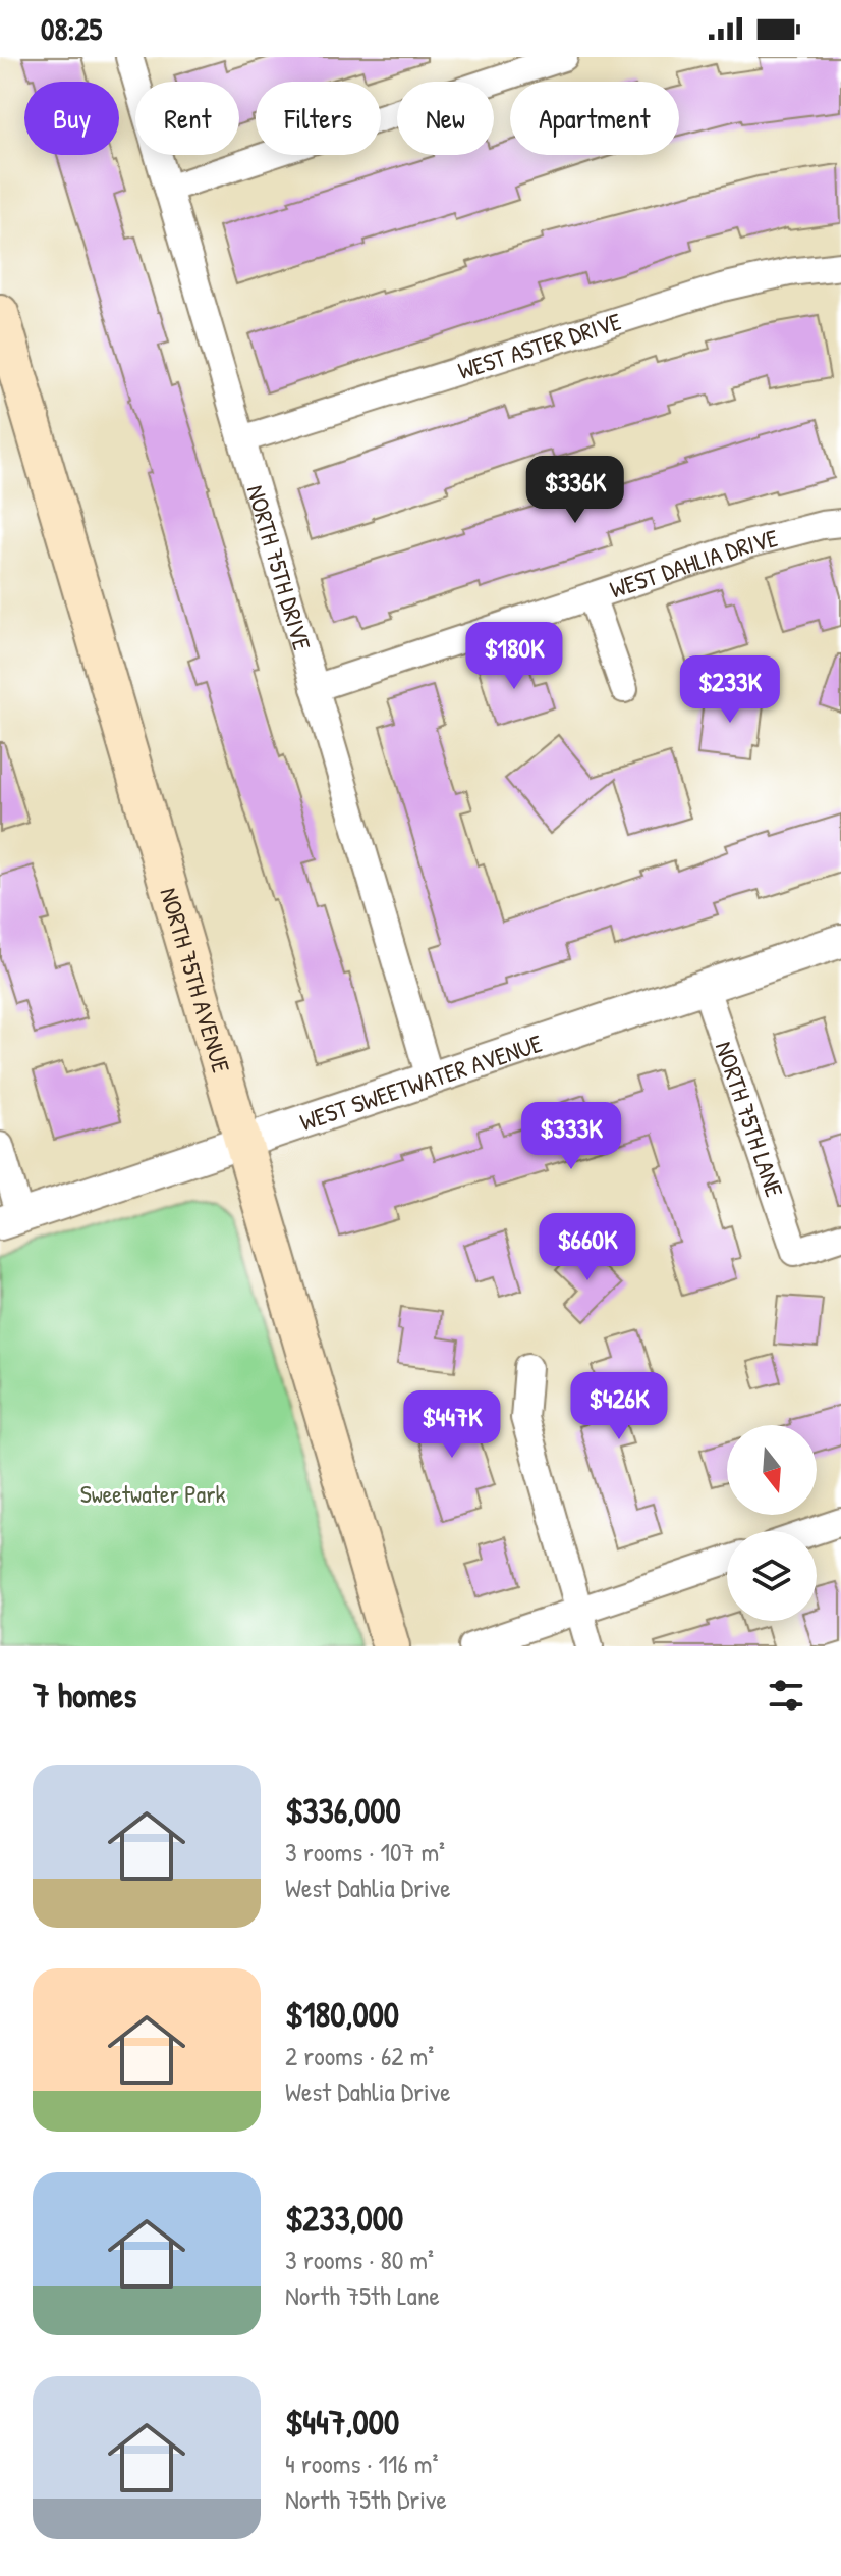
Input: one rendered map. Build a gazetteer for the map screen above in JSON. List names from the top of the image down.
{
  "streets": {
    "main road": ["NORTH 75TH AVENUE"],
    "street": [
      "WEST ASTER DRIVE",
      "WEST DAHLIA DRIVE",
      "NORTH 75TH DRIVE",
      "WEST SWEETWATER AVENUE",
      "NORTH 75TH LANE"
    ]
  },
  "crossings": [
    ["WEST ASTER DRIVE", "NORTH 75TH DRIVE"],
    ["WEST DAHLIA DRIVE", "NORTH 75TH DRIVE"],
    ["NORTH 75TH DRIVE", "WEST SWEETWATER AVENUE"],
    ["NORTH 75TH AVENUE", "WEST SWEETWATER AVENUE"],
    ["WEST SWEETWATER AVENUE", "NORTH 75TH LANE"]
  ],
  "parks": ["Sweetwater Park"],
  "north": "bottom",
  "page": {
    "status": "08:25",
    "chip": [
      "Buy",
      "Rent",
      "Filters",
      "New",
      "Apartment"
    ],
    "price": [
      "$336K",
      "$180K",
      "$233K",
      "$333K",
      "$660K",
      "$426K",
      "$447K"
    ],
    "heading": "7 homes",
    "list": [
      {
        "name": "$336,000",
        "note": "3 rooms · 107 m² · West Dahlia Drive"
      },
      {
        "name": "$180,000",
        "note": "2 rooms · 62 m² · West Dahlia Drive"
      },
      {
        "name": "$233,000",
        "note": "3 rooms · 80 m² · North 75th Lane"
      },
      {
        "name": "$447,000",
        "note": "4 rooms · 116 m² · North 75th Drive"
      }
    ]
  }
}
